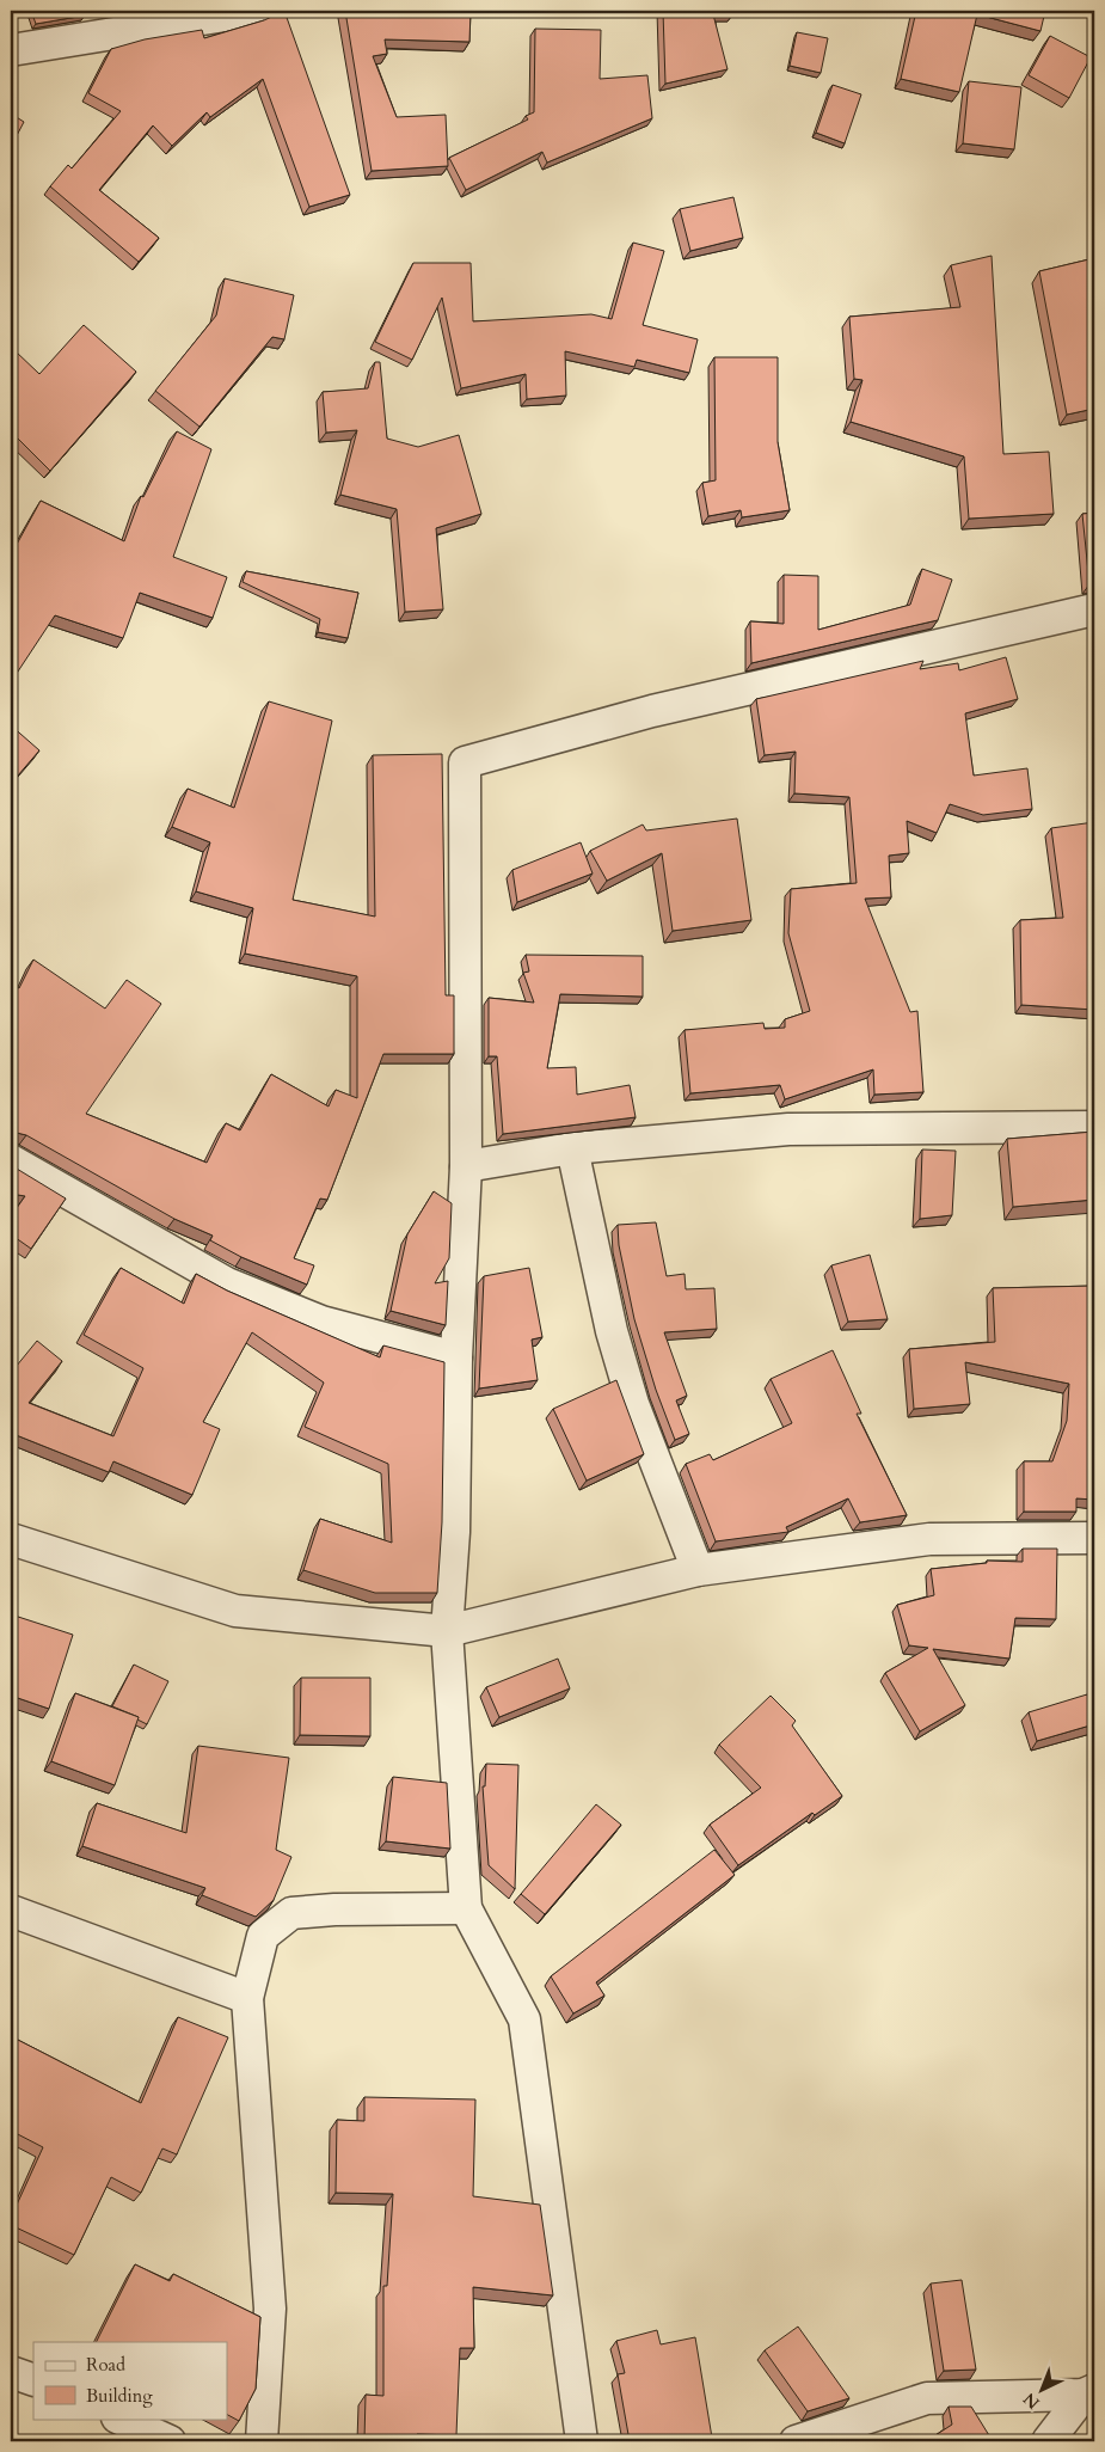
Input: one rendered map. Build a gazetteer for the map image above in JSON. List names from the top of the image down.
{
  "legend": ["Road", "Building"],
  "north": "bottom left"
}
